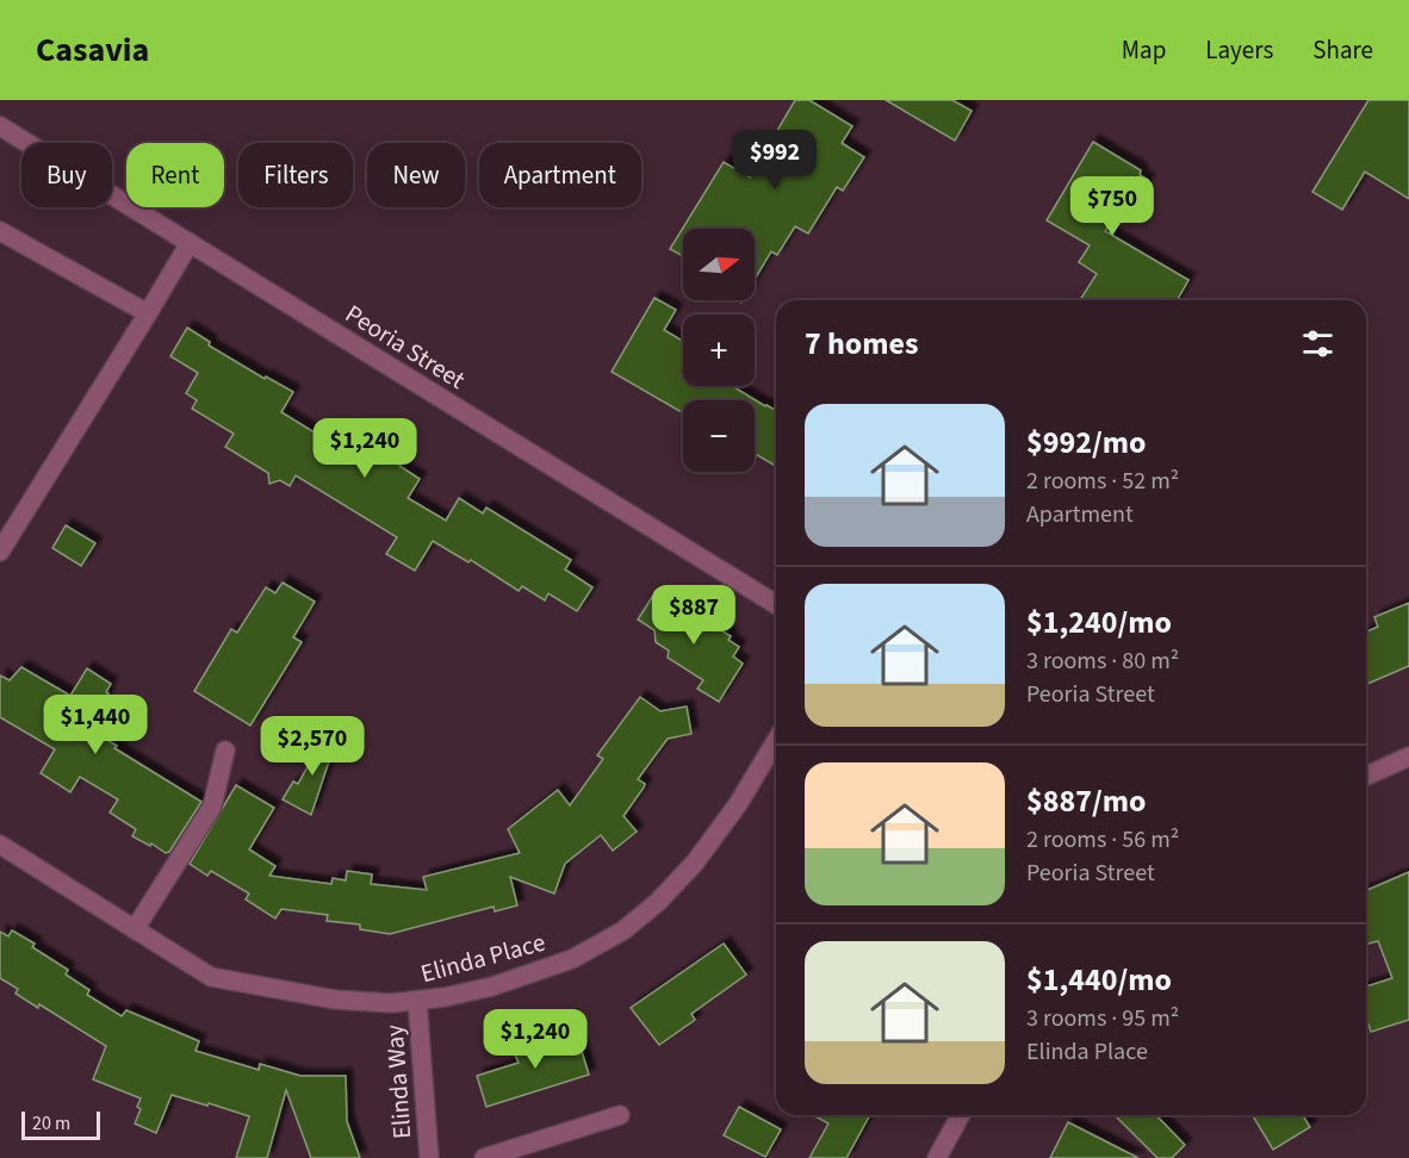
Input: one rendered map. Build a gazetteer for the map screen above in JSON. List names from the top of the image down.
{
  "streets": {
    "street": ["Peoria Street", "Elinda Place", "Elinda Way"]
  },
  "crossings": [
    ["Elinda Place", "Elinda Way"]
  ],
  "scale_bar": "20 m",
  "north": "right",
  "page": {
    "header": "Casavia",
    "nav": ["Map", "Layers", "Share"],
    "price": [
      "$992",
      "$750",
      "$1,240",
      "$887",
      "$1,440",
      "$2,570",
      "$1,240"
    ],
    "chip": [
      "Buy",
      "Rent",
      "Filters",
      "New",
      "Apartment"
    ],
    "map_buttons": ["+", "−"],
    "heading": "7 homes",
    "list": [
      {
        "name": "$992/mo",
        "note": "2 rooms · 52 m² · Apartment"
      },
      {
        "name": "$1,240/mo",
        "note": "3 rooms · 80 m² · Peoria Street"
      },
      {
        "name": "$887/mo",
        "note": "2 rooms · 56 m² · Peoria Street"
      },
      {
        "name": "$1,440/mo",
        "note": "3 rooms · 95 m² · Elinda Place"
      }
    ],
    "scale": "20 m"
  }
}
